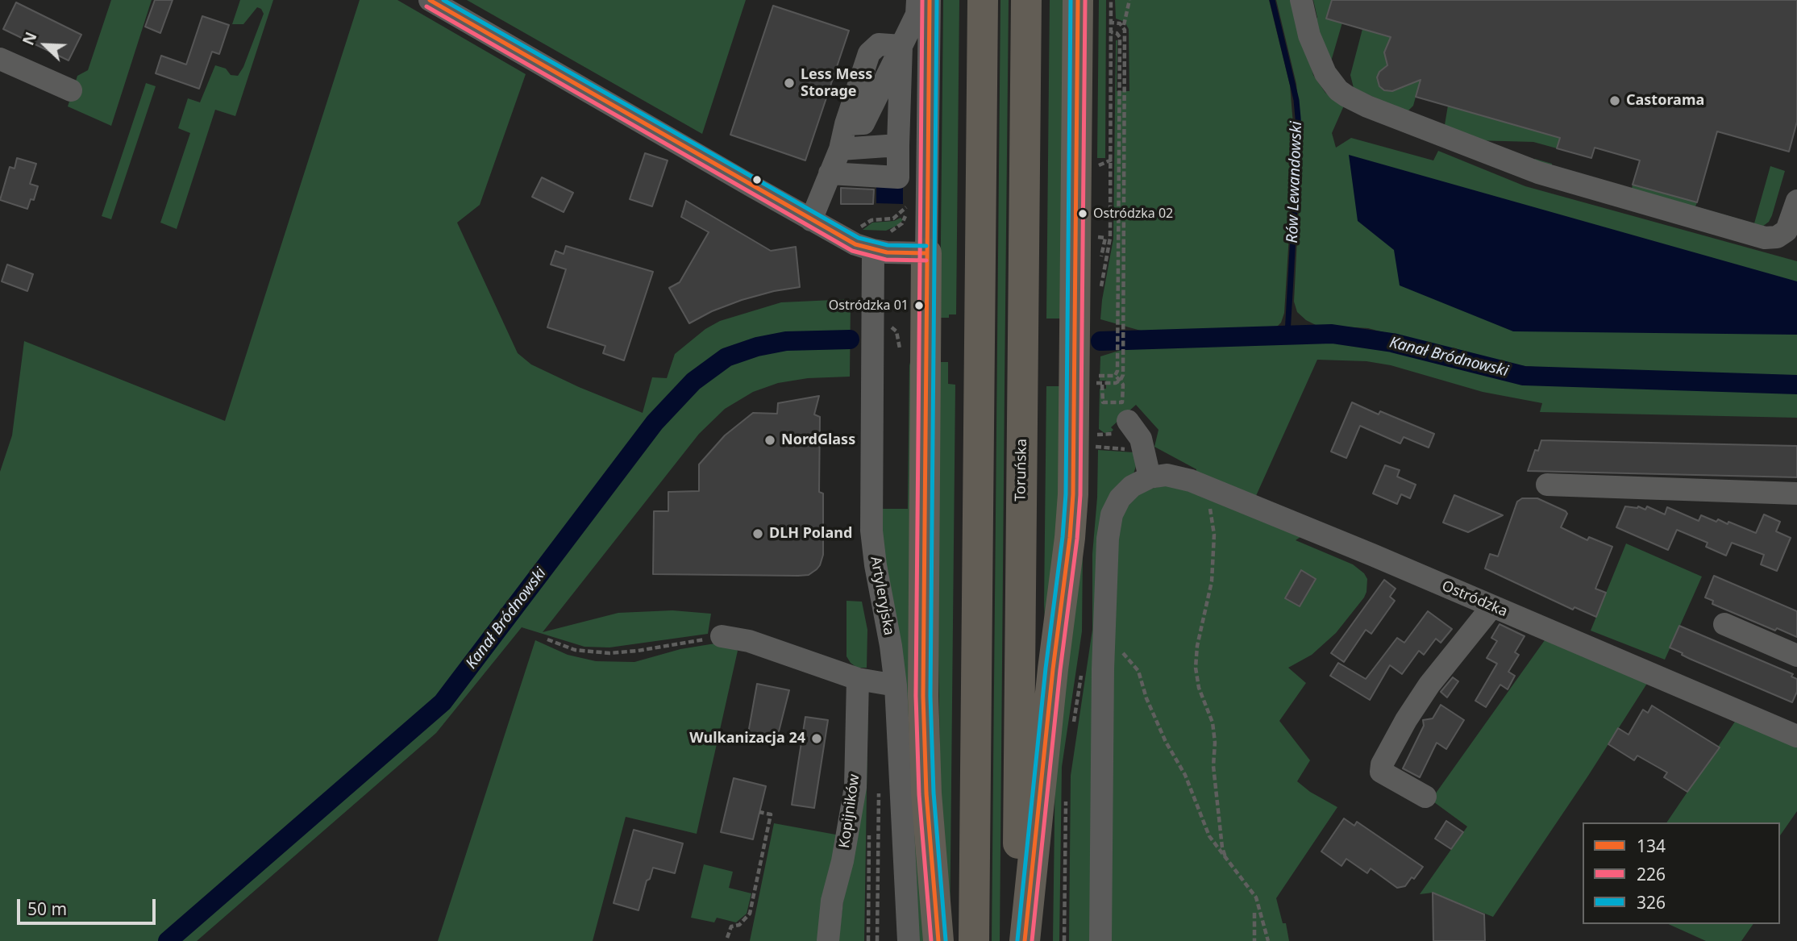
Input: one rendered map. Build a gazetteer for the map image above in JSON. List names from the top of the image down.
{
  "streets": {
    "highway": ["Toruńska"],
    "street": ["Artyleryjska", "Ostródzka", "Kopijników"]
  },
  "water": ["Rów Lewandowski", "Kanał Bródnowski"],
  "places": [
    "Less Mess Storage",
    "Castorama",
    "Ostródzka 02",
    "Ostródzka 01",
    "NordGlass",
    "DLH Poland",
    "Wulkanizacja 24"
  ],
  "lines": ["transit line 134", "transit line 226", "transit line 326"],
  "legend": ["134", "226", "326"],
  "scale_bar": "50 m",
  "north": "top left"
}
